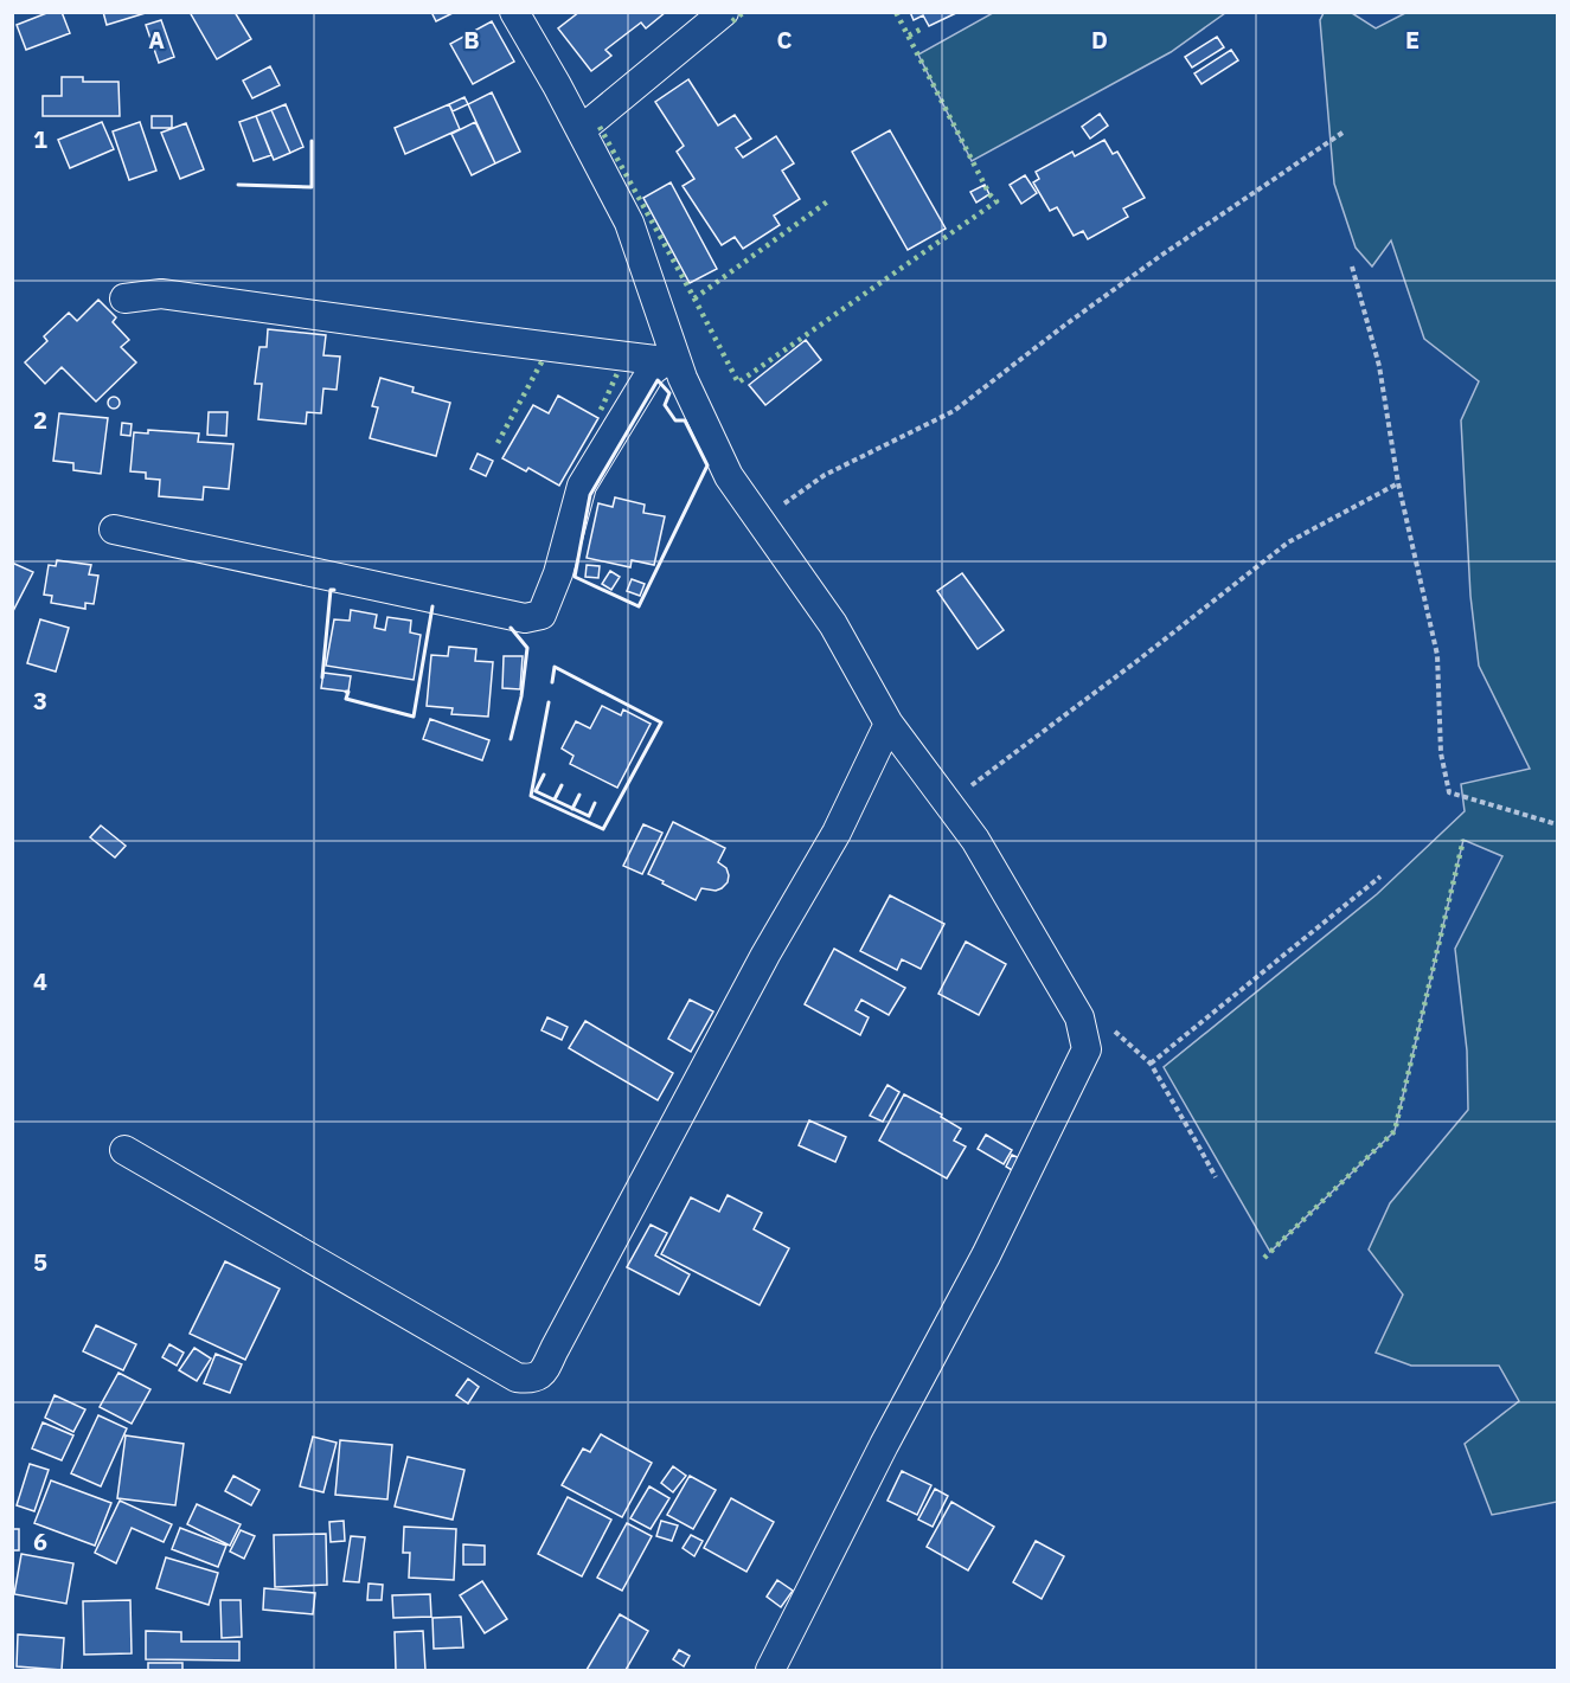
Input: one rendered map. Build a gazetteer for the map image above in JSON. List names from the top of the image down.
{
  "grid": {
    "columns": [
      "A",
      "B",
      "C",
      "D",
      "E"
    ],
    "rows": [
      "1",
      "2",
      "3",
      "4",
      "5",
      "6"
    ]
  }
}
